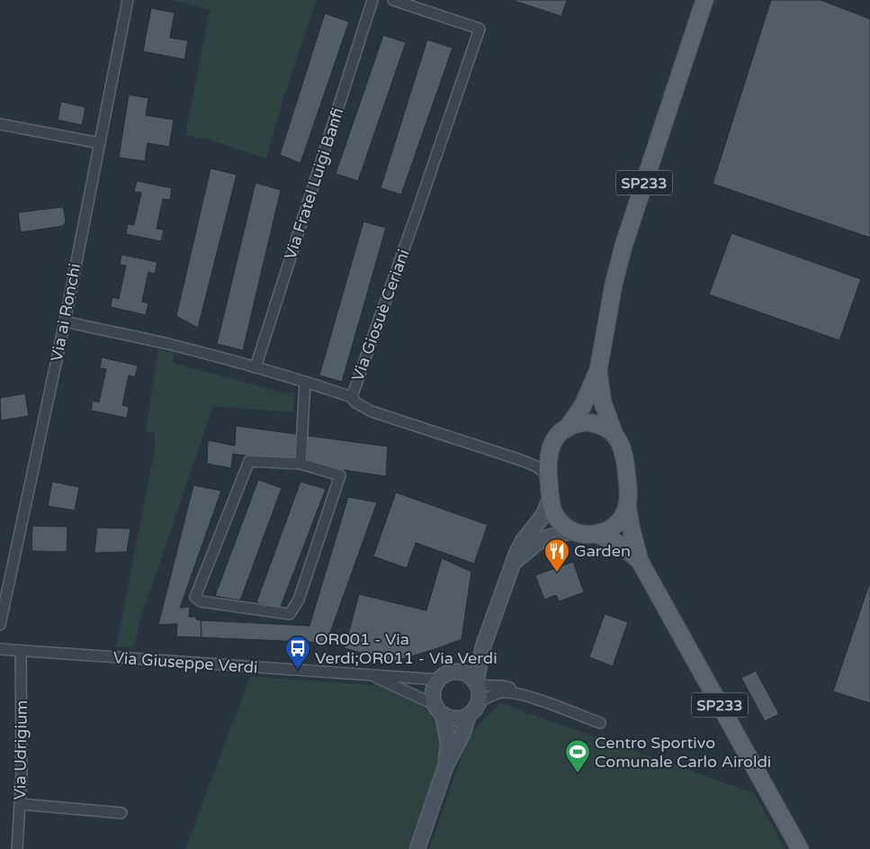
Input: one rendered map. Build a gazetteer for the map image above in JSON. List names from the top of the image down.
{
  "streets": {
    "main road": ["SP233"],
    "street": [
      "Via Fratel Luigi Banfi",
      "Via ai Ronchi",
      "Via Giosuè Ceriani",
      "Via Giuseppe Verdi",
      "Via Udrigium"
    ]
  },
  "crossings": [
    ["Via Fratel Luigi Banfi", "Via Giosuè Ceriani"],
    ["Via ai Ronchi", "Via Giosuè Ceriani"],
    ["Via Giuseppe Verdi", "Via Udrigium"]
  ],
  "places": {
    "restaurant": ["Garden"],
    "bus stop": ["OR001 - Via Verdi;OR011 - Via Verdi"],
    "sports": ["Centro Sportivo Comunale Carlo Airoldi"]
  }
}
